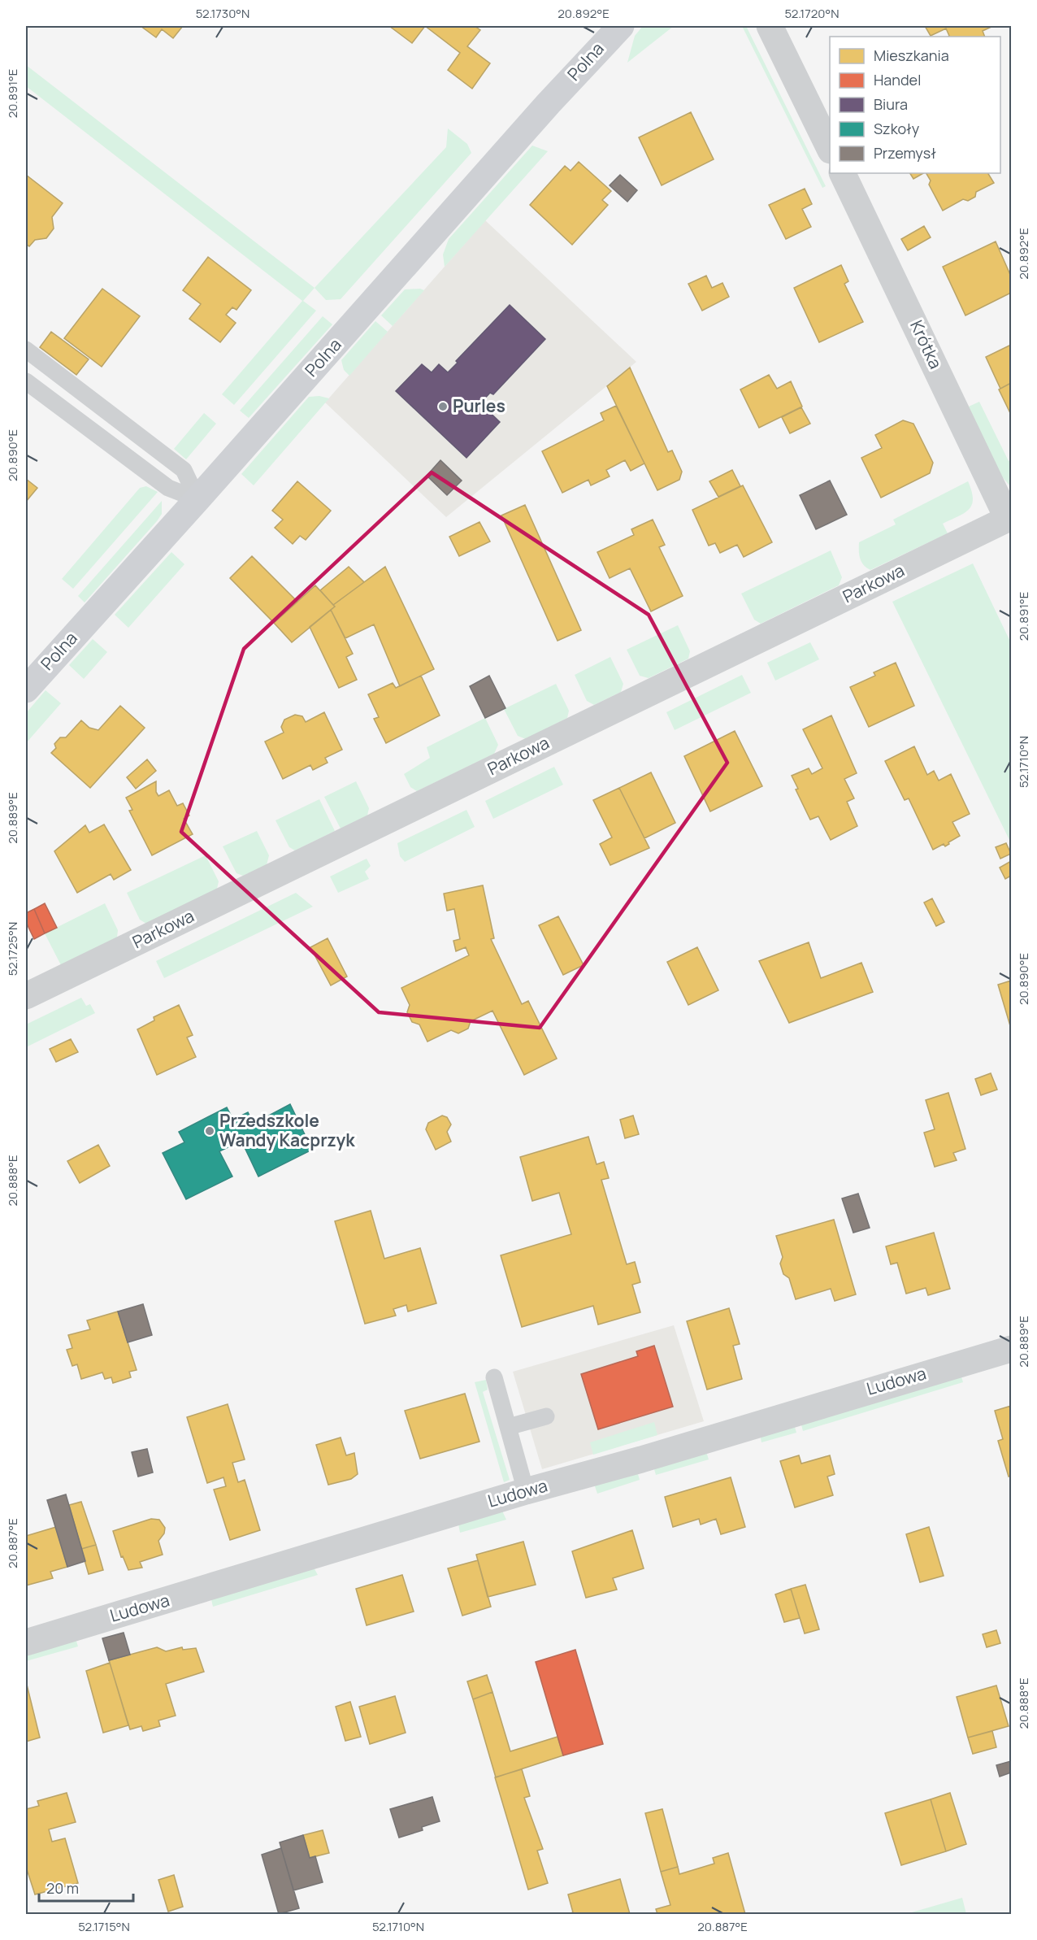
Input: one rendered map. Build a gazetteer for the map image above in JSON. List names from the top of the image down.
{
  "streets": {
    "street": [
      "Polna",
      "Krótka",
      "Parkowa",
      "Ludowa"
    ]
  },
  "crossings": [
    ["Krótka", "Parkowa"]
  ],
  "places": ["Purles", "Przedszkole Wandy Kacprzyk"],
  "legend": [
    "Mieszkania",
    "Handel",
    "Biura",
    "Szkoły",
    "Przemysł"
  ],
  "scale_bar": "20 m",
  "coordinates": [
    "52.1730°N",
    "20.892°E",
    "52.1720°N",
    "20.891°E",
    "20.890°E",
    "52.1710°N",
    "20.889°E",
    "52.1725°N",
    "20.888°E",
    "20.887°E",
    "52.1715°N"
  ]
}
